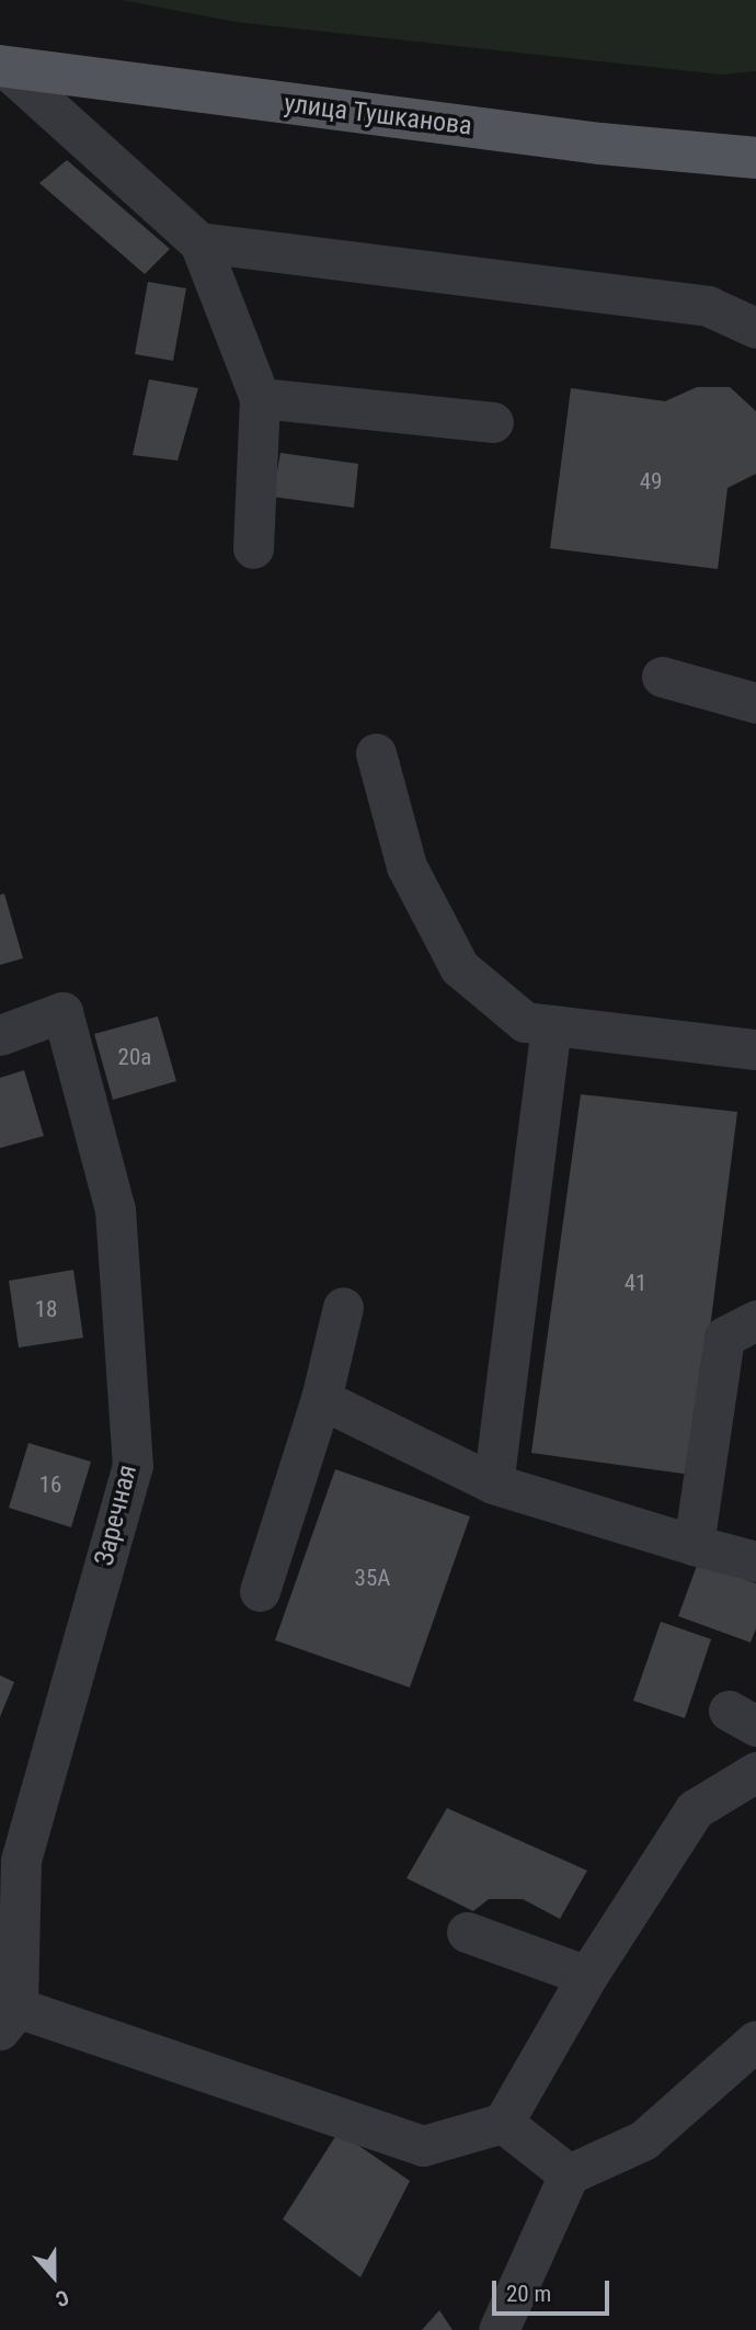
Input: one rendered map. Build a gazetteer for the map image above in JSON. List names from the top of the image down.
{
  "streets": {
    "main road": ["улица Тушканова"],
    "street": ["Заречная"]
  },
  "house_numbers": [
    "49",
    "20а",
    "41",
    "18",
    "16",
    "35А"
  ],
  "scale_bar": "20 m",
  "north": "bottom"
}
